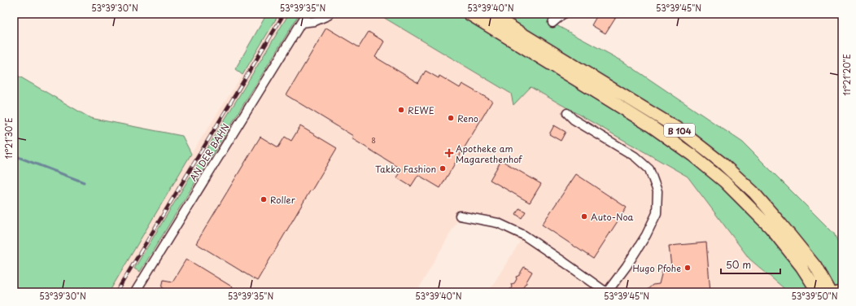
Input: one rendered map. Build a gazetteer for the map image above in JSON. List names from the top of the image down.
{
  "streets": {
    "highway": ["B 104"],
    "street": ["AN DER BAHN"]
  },
  "places": {
    "other": [
      "REWE",
      "Reno",
      "Takko Fashion",
      "Roller",
      "Auto-Noa",
      "Hugo Pfohe"
    ],
    "health": ["Apotheke am Magarethenhof"]
  },
  "house_numbers": ["8"],
  "scale_bar": "50 m",
  "coordinates": [
    "53°39'30\"N",
    "53°39'35\"N",
    "53°39'40\"N",
    "53°39'45\"N",
    "11°21'20\"E",
    "11°21'30\"E",
    "53°39'50\"N"
  ]
}
